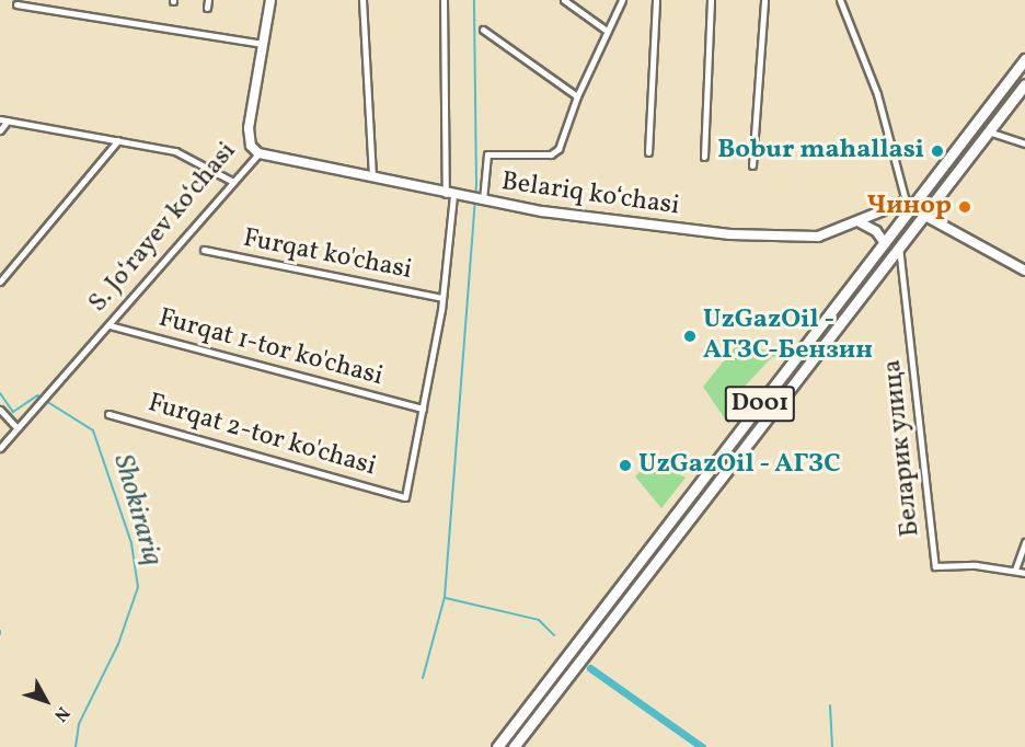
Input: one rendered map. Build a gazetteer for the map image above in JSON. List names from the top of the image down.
{
  "streets": {
    "highway": ["D001"],
    "street": [
      "Belariq koʻchasi",
      "S. Joʻrayev koʻchasi",
      "Furqat ko'chasi",
      "Furqat 1-tor ko'chasi",
      "Furqat 2-tor ko'chasi",
      "Беларик улица"
    ]
  },
  "crossings": [
    ["Belariq koʻchasi", "S. Joʻrayev koʻchasi"],
    ["Belariq koʻchasi", "D001"],
    ["S. Joʻrayev koʻchasi", "Furqat 1-tor ko'chasi"],
    ["Furqat 1-tor ko'chasi", "Furqat 2-tor ko'chasi"],
    ["D001", "Беларик улица"]
  ],
  "water": ["Shokirariq"],
  "places": [
    "Bobur mahallasi",
    "Чинор",
    "UzGazOil - АГЗС-Бензин",
    "UzGazOil - АГЗС"
  ],
  "north": "bottom right"
}
